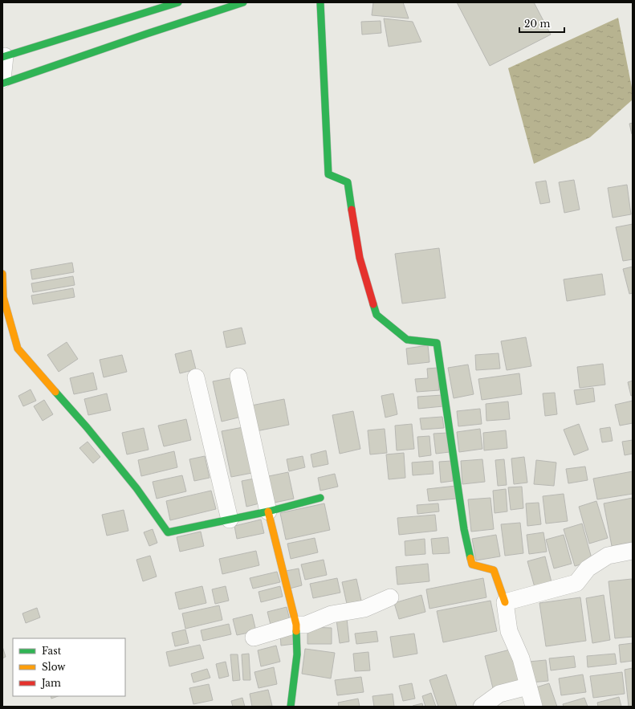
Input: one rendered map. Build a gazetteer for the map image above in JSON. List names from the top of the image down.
{
  "legend": ["Fast", "Slow", "Jam"],
  "scale_bar": "20 m"
}
